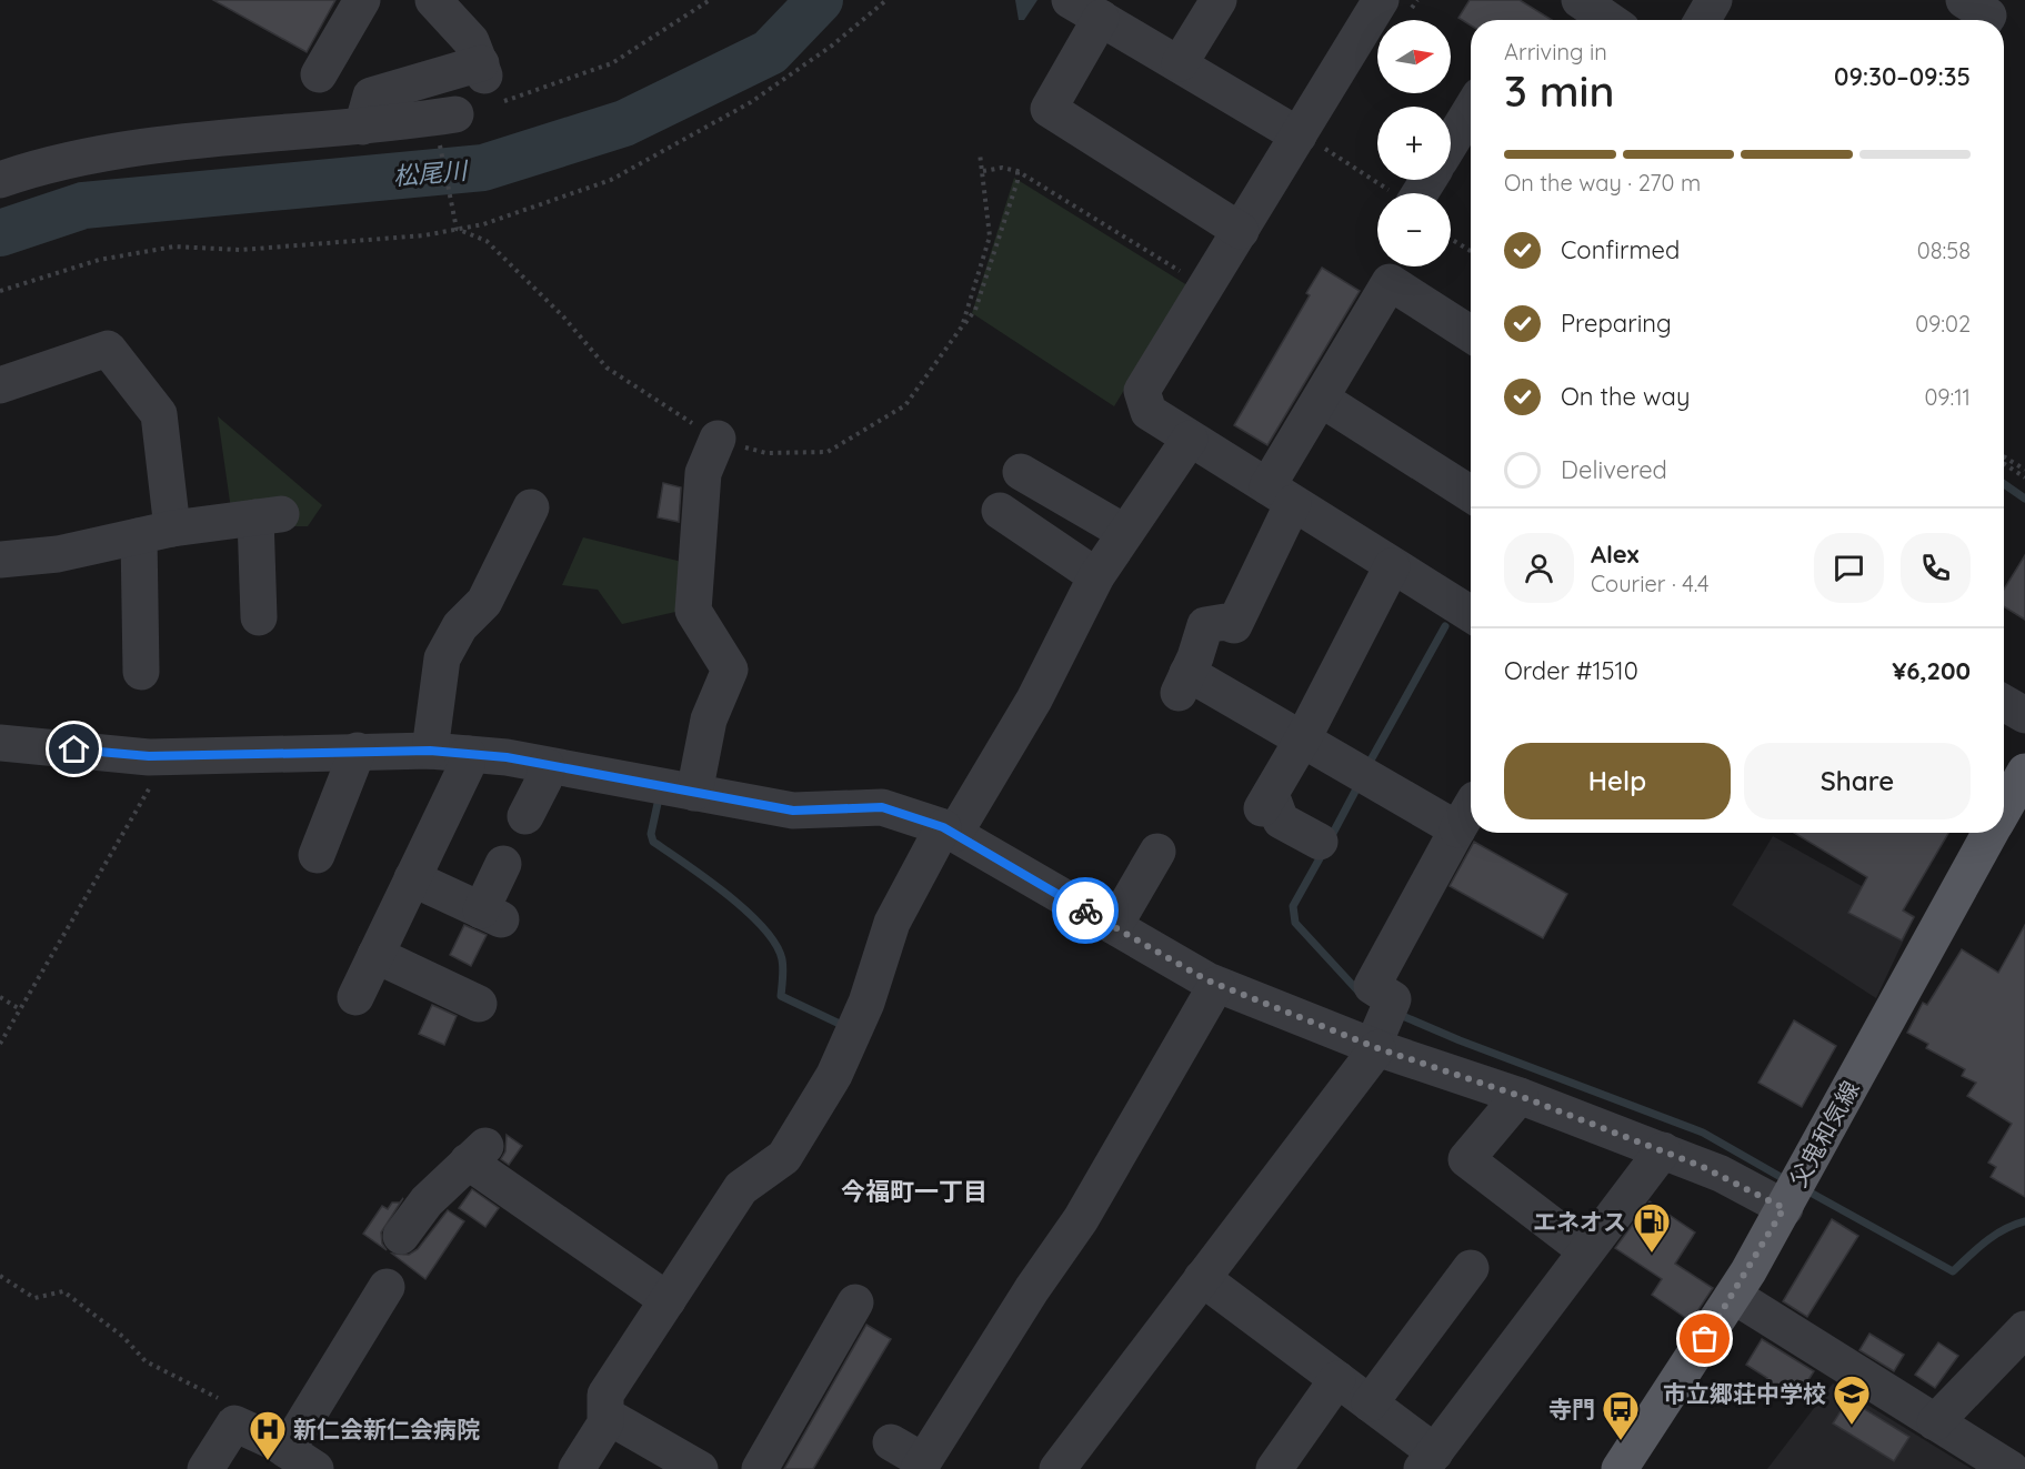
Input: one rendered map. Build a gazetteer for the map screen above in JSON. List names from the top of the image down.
{
  "streets": {
    "main road": ["父鬼和気線"]
  },
  "districts": ["今福町一丁目"],
  "water": ["松尾川"],
  "places": {
    "fuel station": ["エネオス"],
    "school or university": ["市立郷荘中学校"],
    "bus stop": ["寺門"],
    "hospital": ["新仁会新仁会病院"]
  },
  "north": "right",
  "page": {
    "map_buttons": ["+", "−"],
    "heading": ["3 min", "Arriving in", "09:30–09:35"],
    "panel": [
      "Alex",
      "Courier · 4.4",
      "Order #1510",
      "¥6,200"
    ],
    "bar": "On the way · 270 m",
    "list": [
      ["Confirmed", "08:58"],
      ["Preparing", "09:02"],
      ["On the way", "09:11"],
      "Delivered"
    ],
    "buttons": ["Help", "Share"]
  }
}
